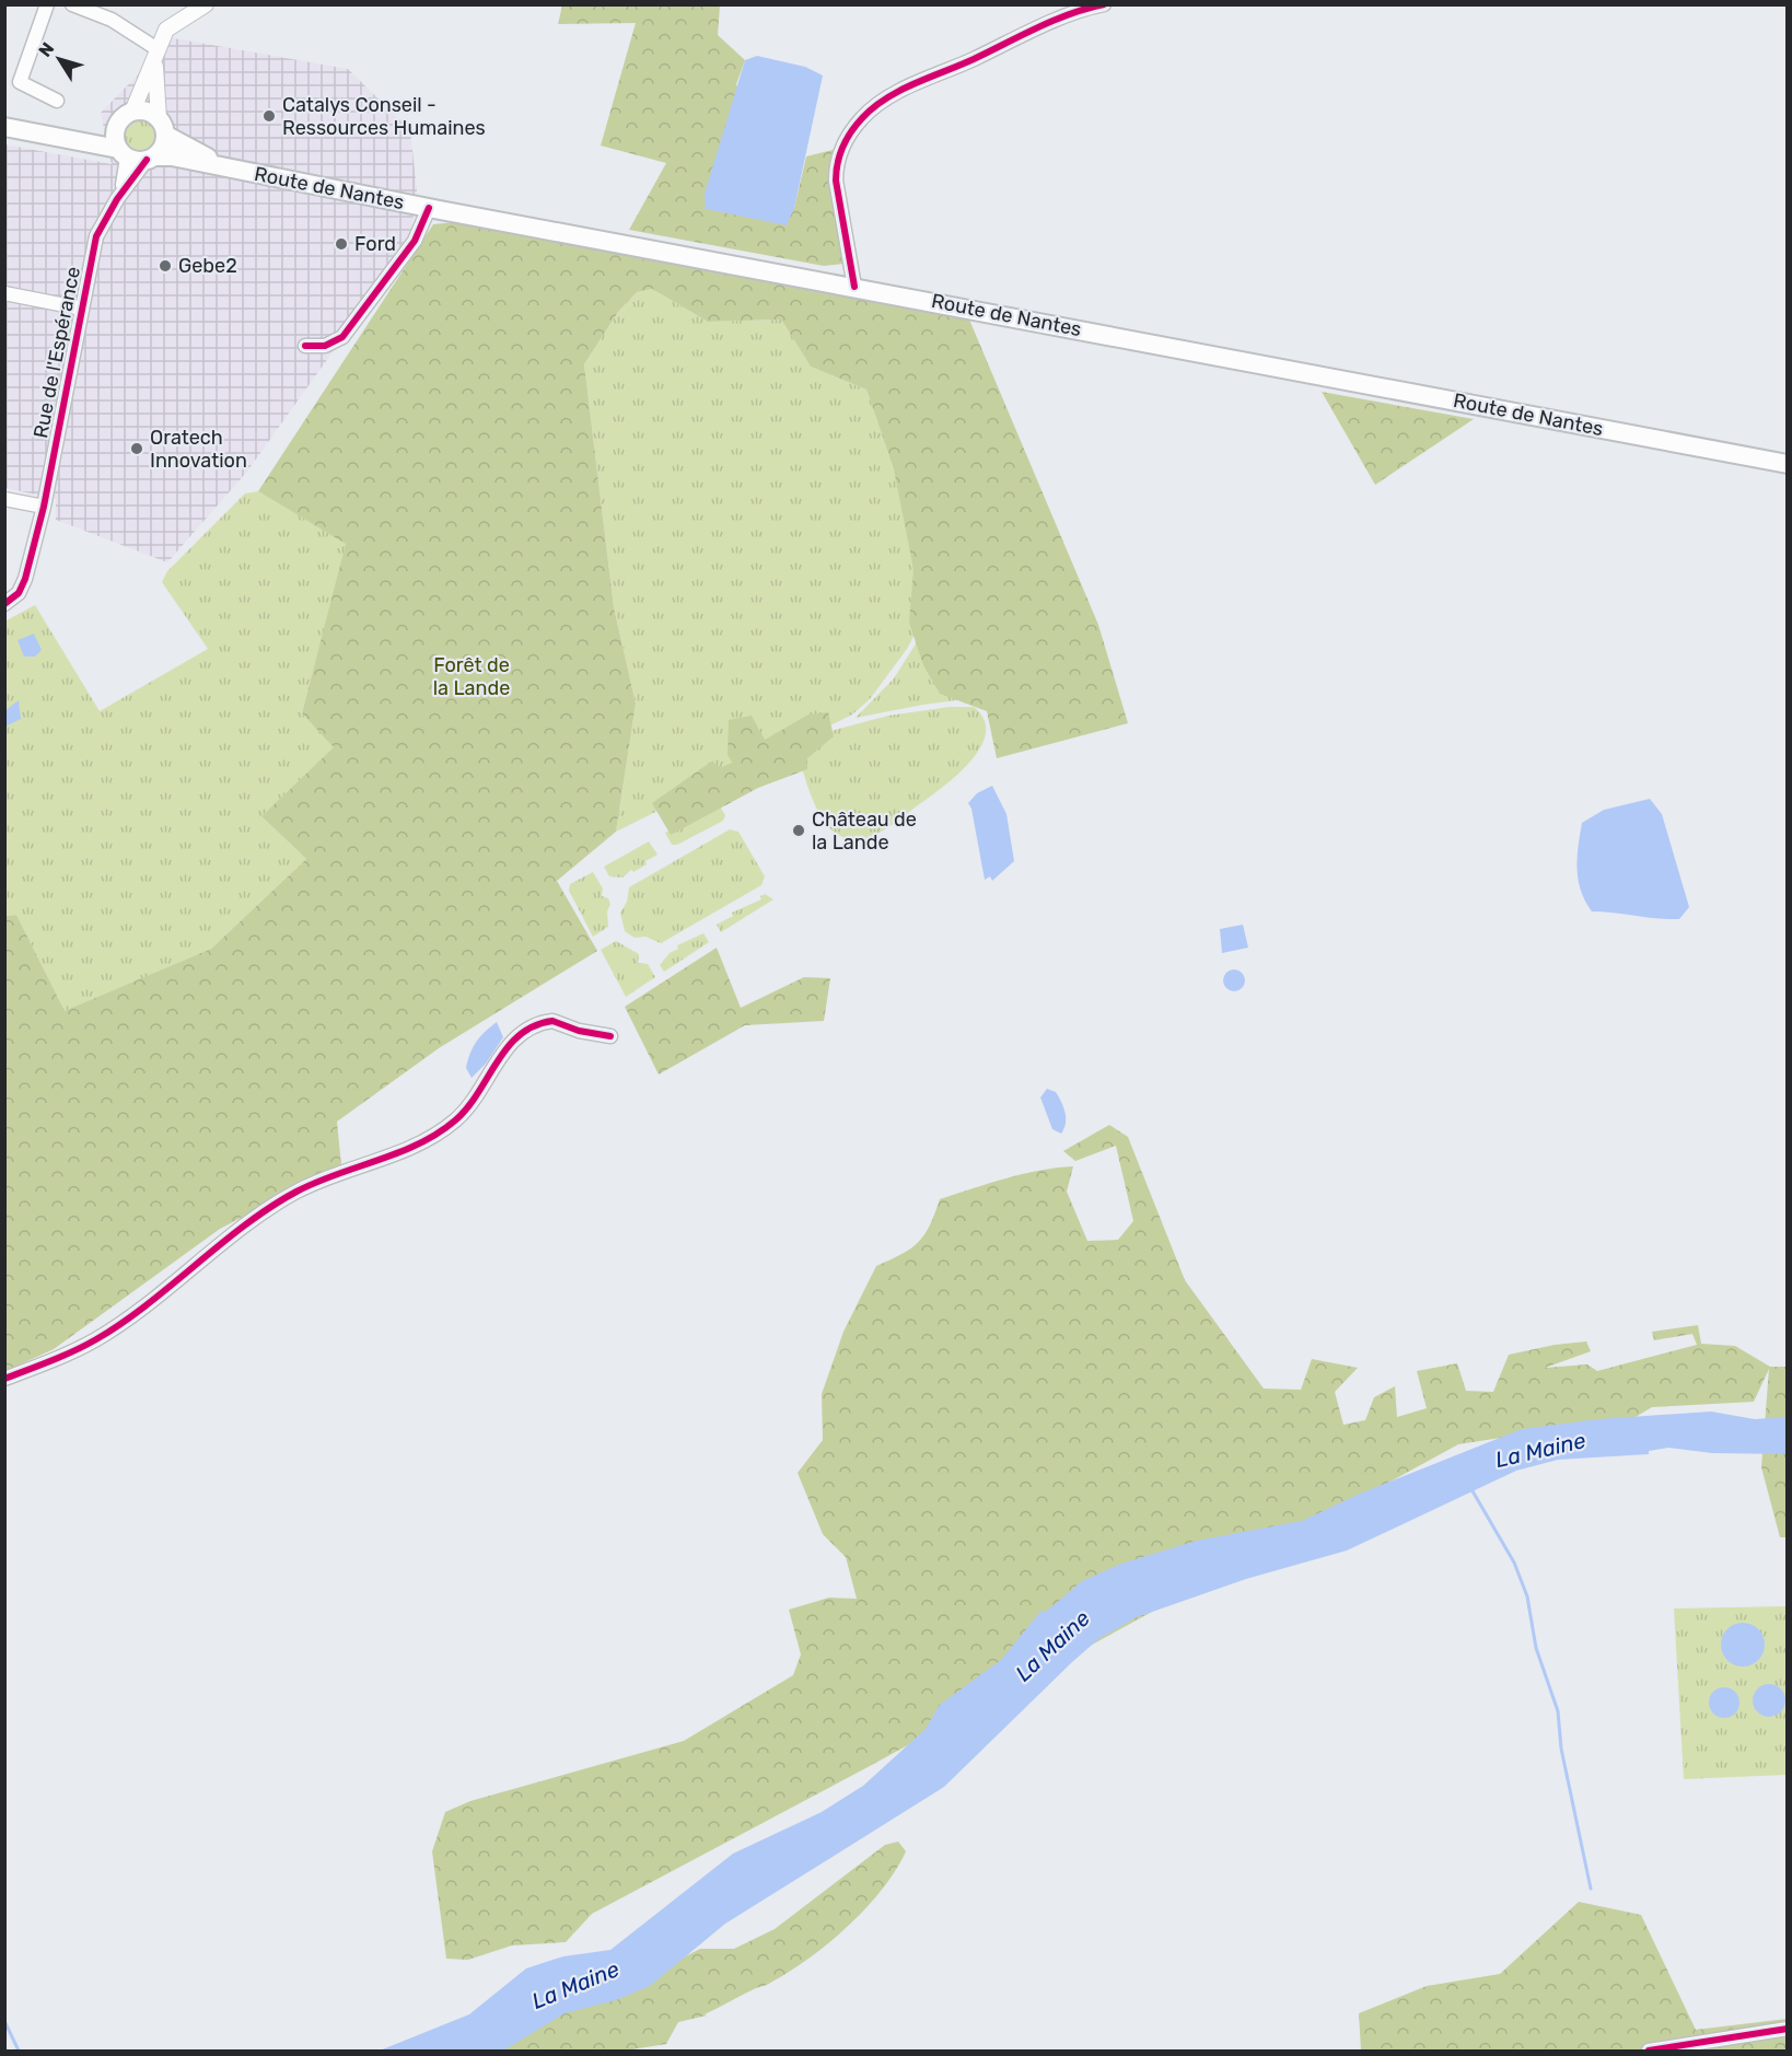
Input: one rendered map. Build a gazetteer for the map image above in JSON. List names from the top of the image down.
{
  "streets": {
    "main road": ["Route de Nantes"],
    "street": ["Rue de l'Espérance"]
  },
  "crossings": [
    ["Route de Nantes", "Rue de l'Espérance"]
  ],
  "water": ["La Maine"],
  "parks": ["Forêt de la Lande"],
  "places": [
    "Catalys Conseil - Ressources Humaines",
    "Ford",
    "Gebe2",
    "Oratech Innovation",
    "Château de la Lande"
  ],
  "north": "top left"
}
